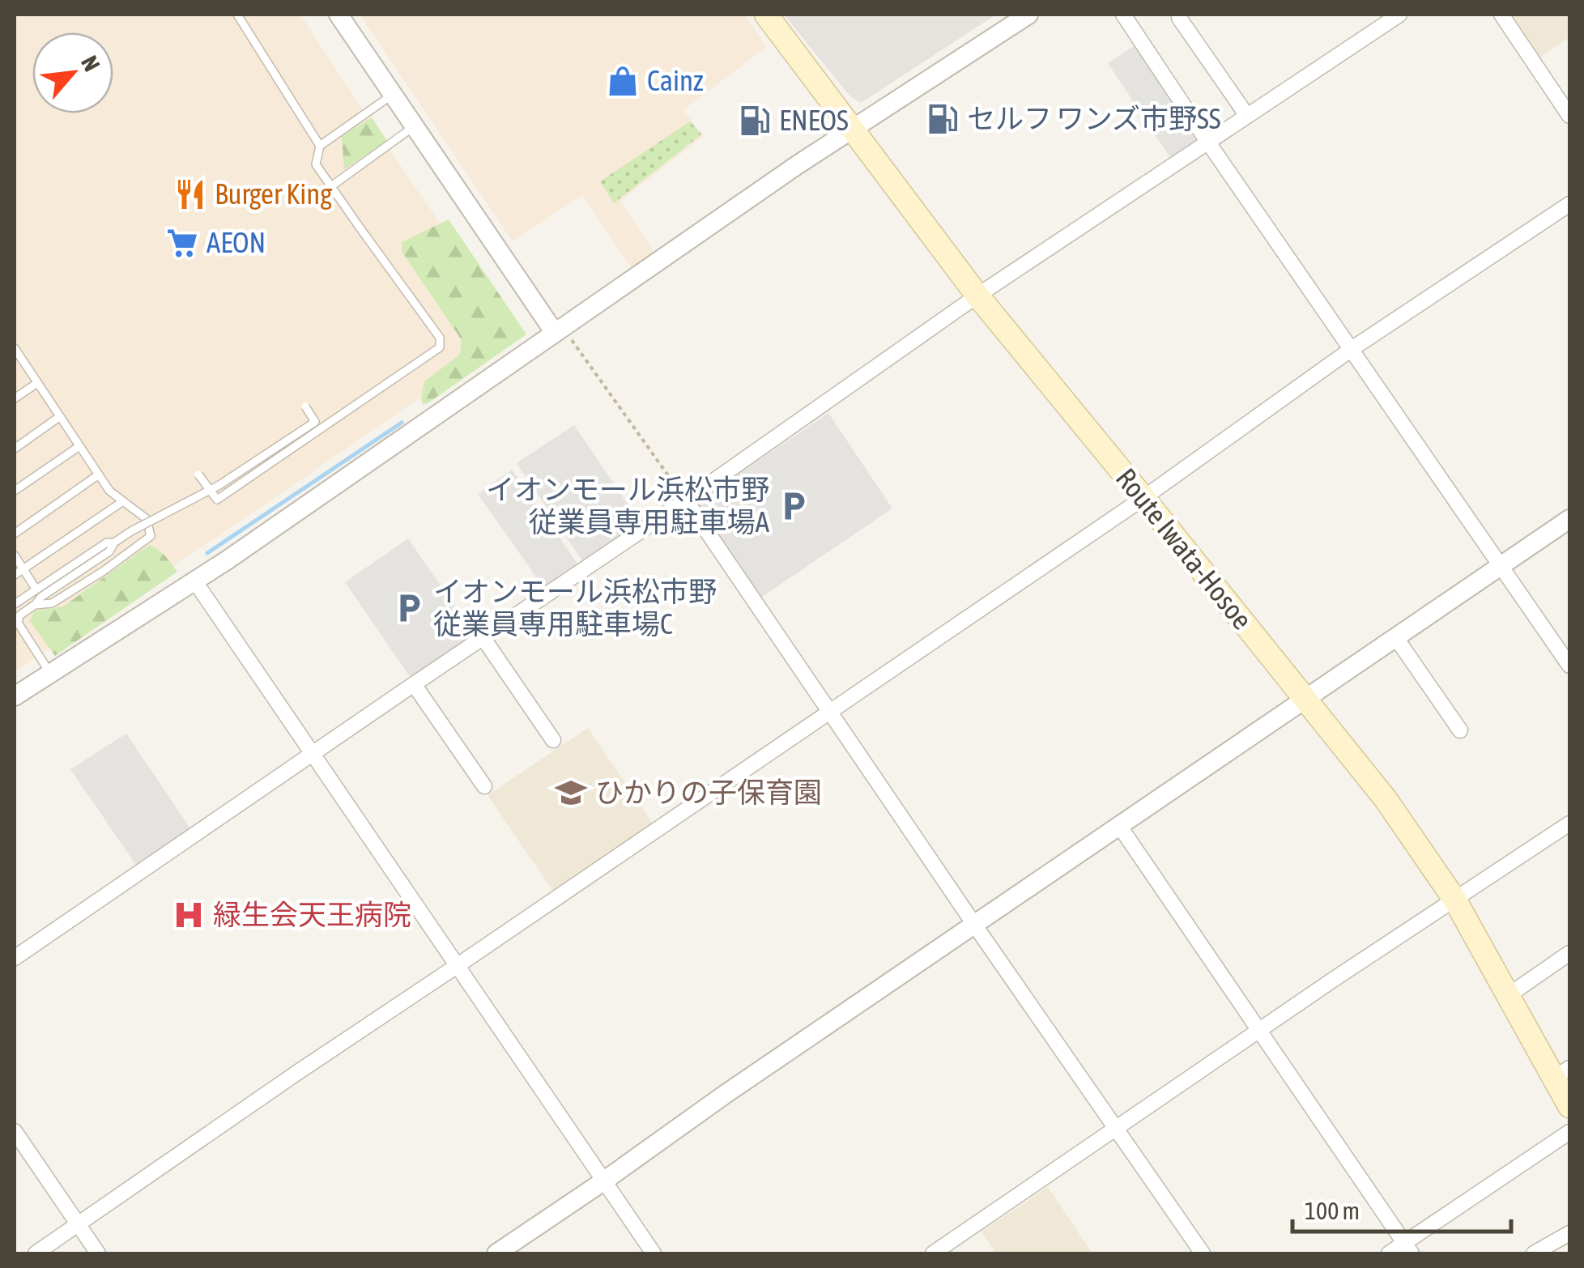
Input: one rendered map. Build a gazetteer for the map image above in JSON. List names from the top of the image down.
{
  "streets": {
    "main road": ["Route Iwata-Hosoe"]
  },
  "places": {
    "shop": ["Cainz"],
    "fuel station": ["セルフ ワンズ市野SS", "ENEOS"],
    "restaurant": ["Burger King"],
    "supermarket": ["AEON"],
    "parking": ["イオンモール浜松市野 従業員専用駐車場A", "イオンモール浜松市野 従業員専用駐車場C"],
    "school or university": ["ひかりの子保育園"],
    "hospital": ["緑生会天王病院"]
  },
  "scale_bar": "100 m",
  "north": "top right"
}
